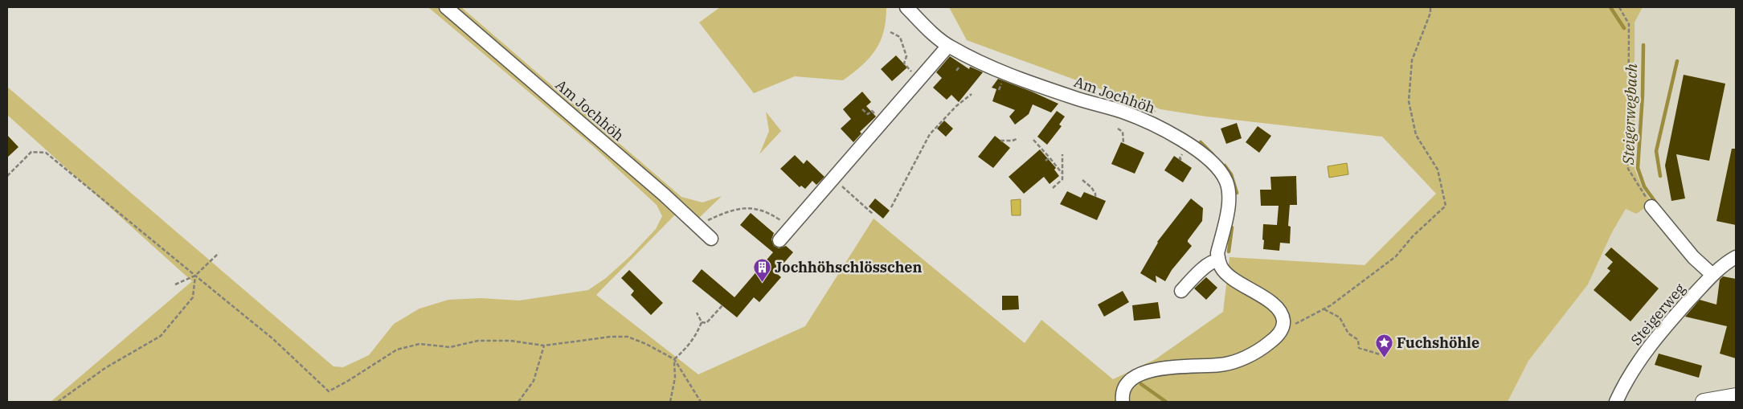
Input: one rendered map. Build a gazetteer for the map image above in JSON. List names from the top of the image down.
{
  "streets": {
    "street": ["Am Jochhöh", "Steigerweg"]
  },
  "water": ["Steigerwegbach"],
  "places": {
    "building": ["Jochhöhschlösschen"],
    "place": ["Fuchshöhle"]
  }
}
